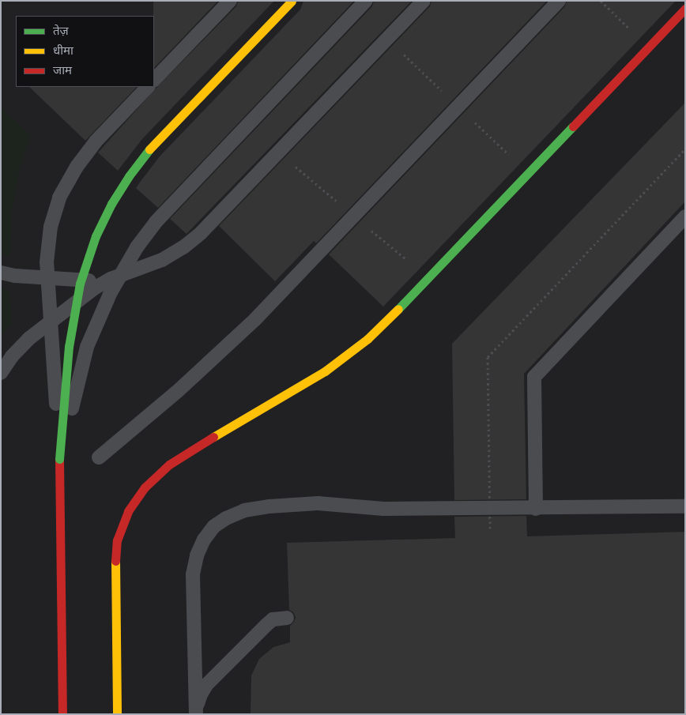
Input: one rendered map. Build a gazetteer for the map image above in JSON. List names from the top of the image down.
{
  "legend": ["तेज़", "धीमा", "जाम"]
}
